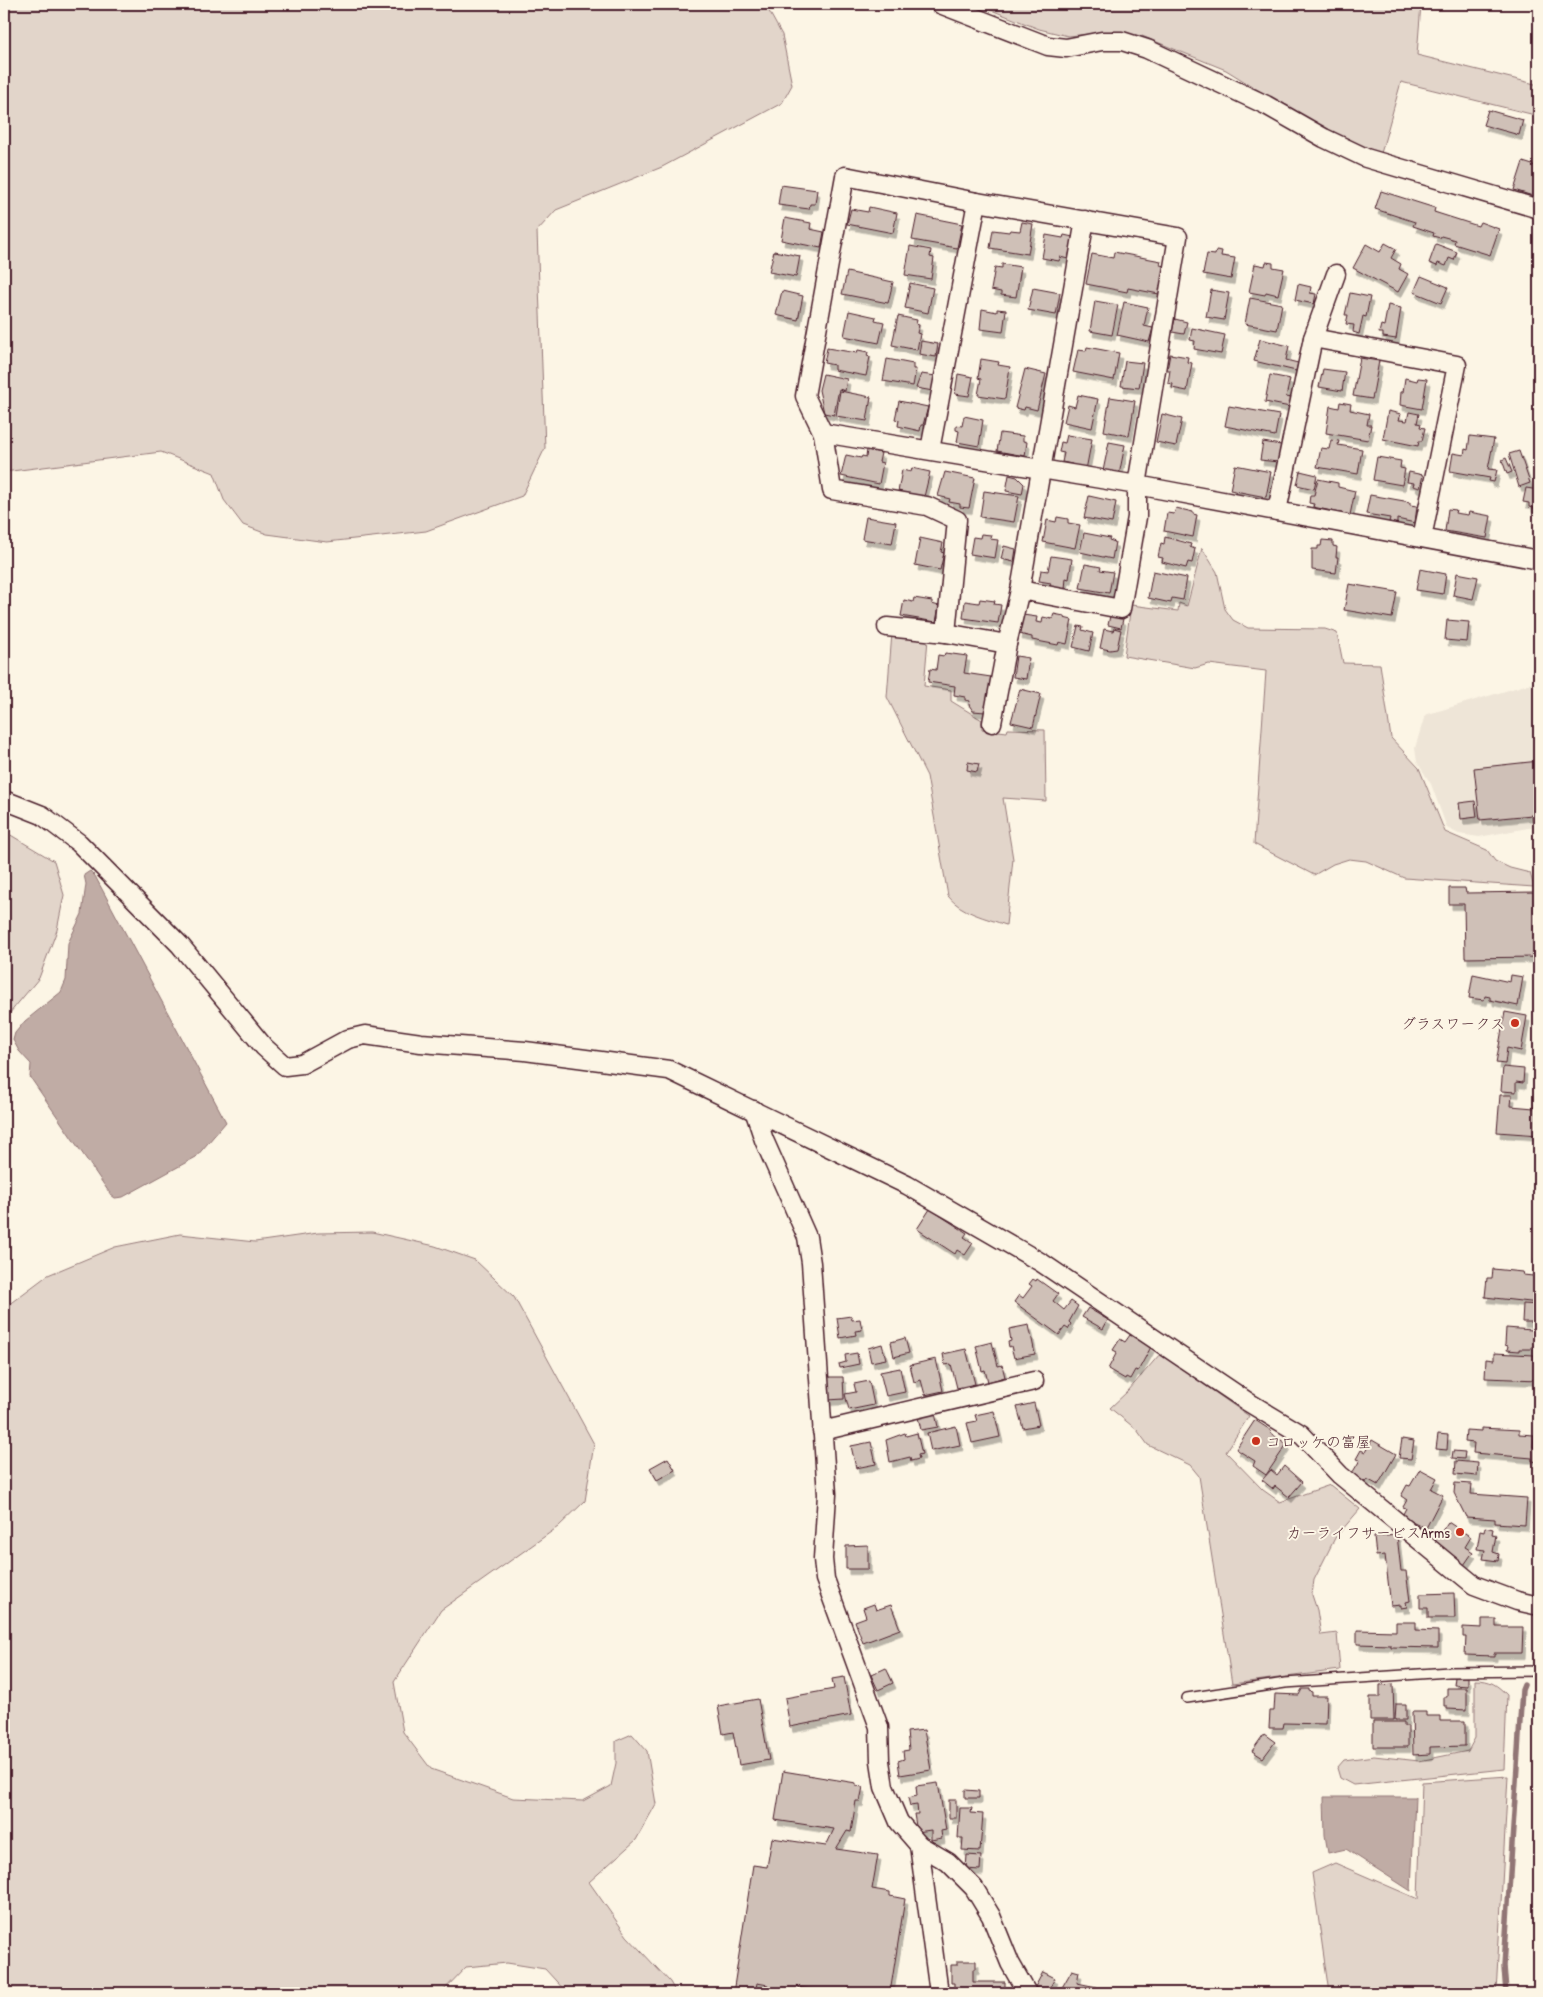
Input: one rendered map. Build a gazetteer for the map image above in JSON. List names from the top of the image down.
{
  "places": ["グラスワークス", "コロッケの富屋", "カーライフサービスArms"]
}
